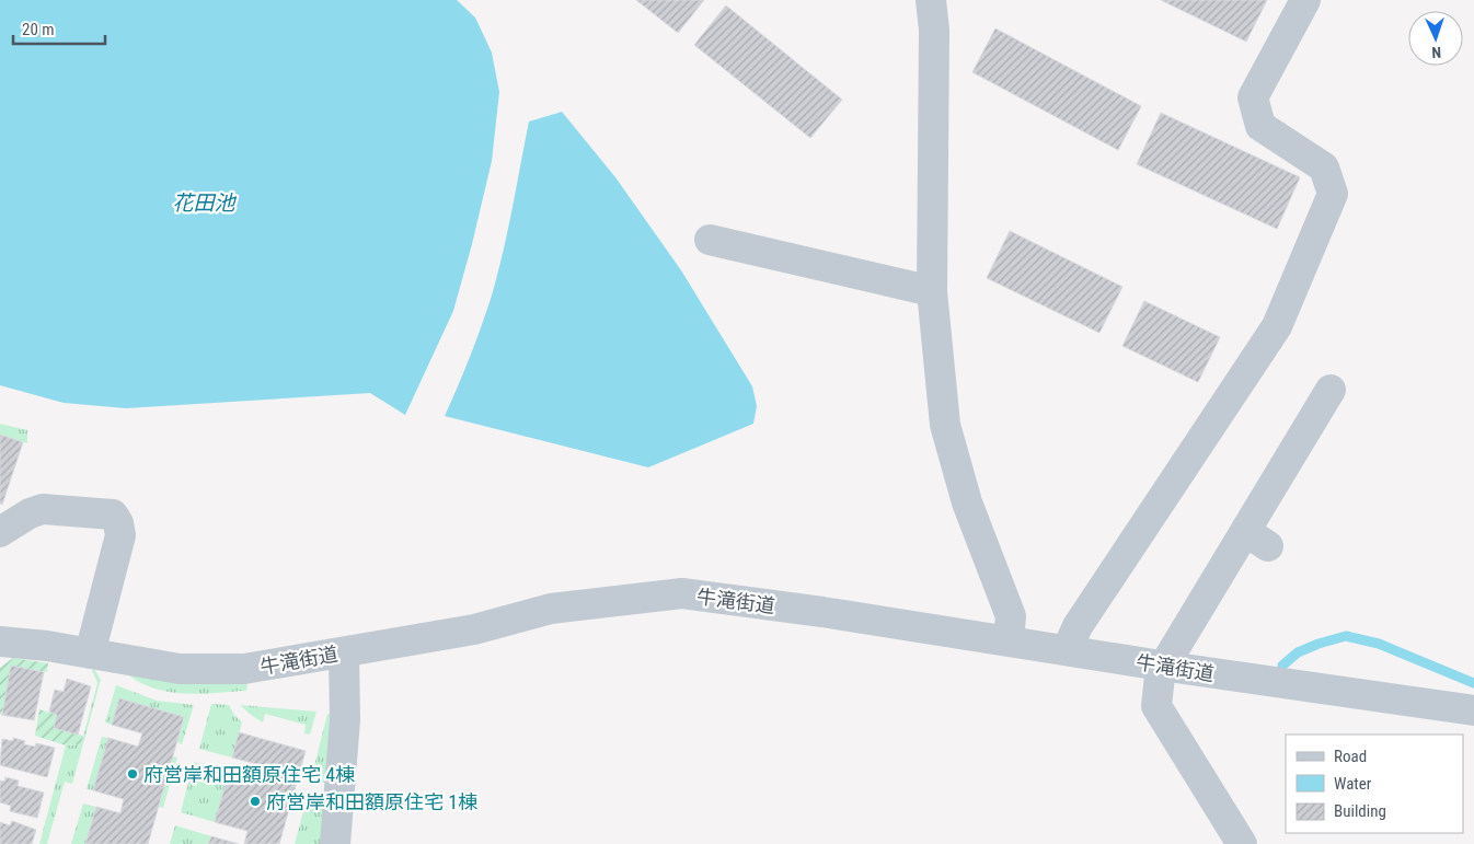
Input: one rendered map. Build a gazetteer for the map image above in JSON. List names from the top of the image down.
{
  "streets": {
    "street": ["牛滝街道"]
  },
  "water": ["花田池"],
  "places": ["府営岸和田額原住宅 4棟", "府営岸和田額原住宅 1棟"],
  "legend": ["Road", "Water", "Building"],
  "scale_bar": "20 m",
  "north": "bottom"
}
